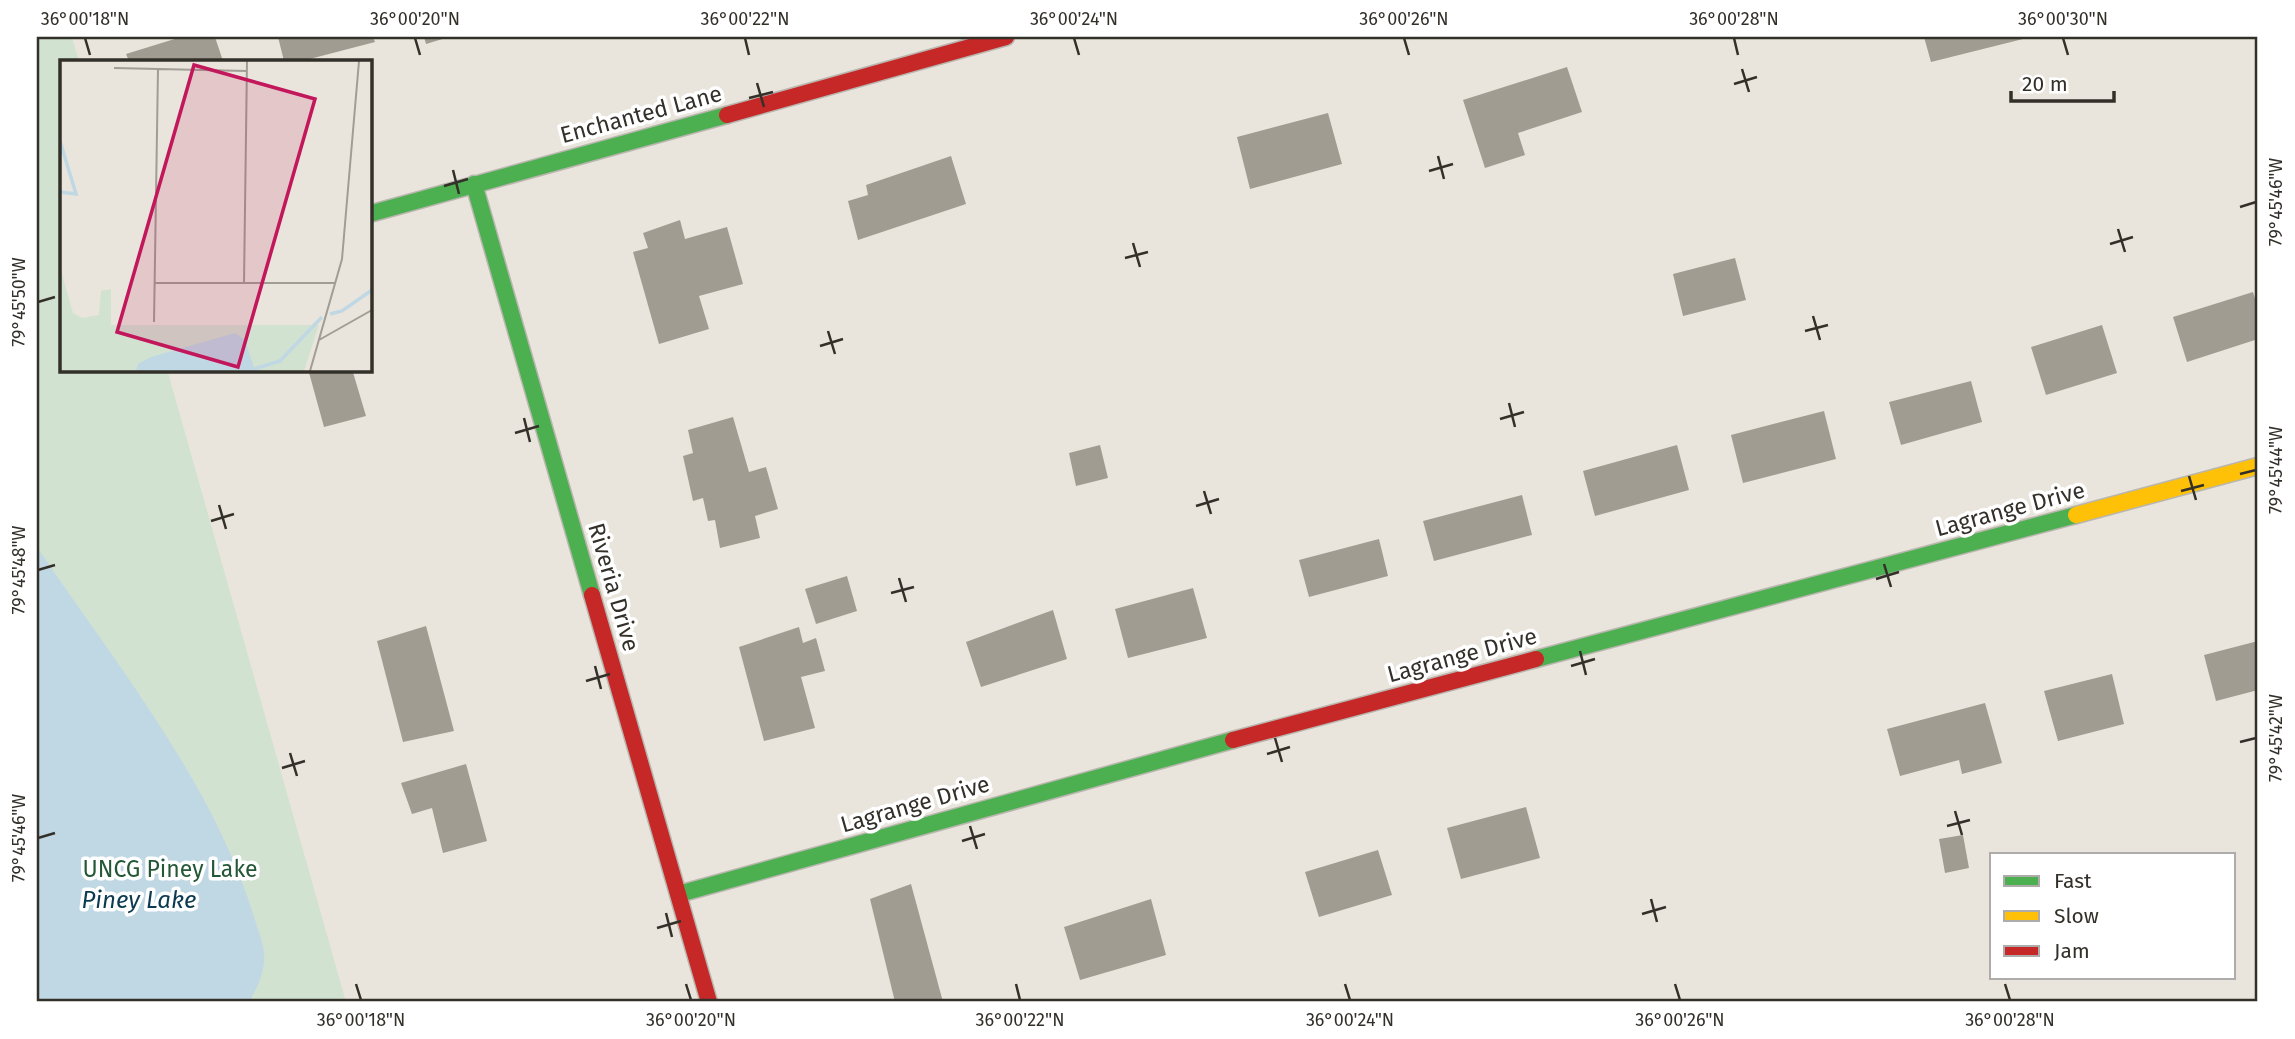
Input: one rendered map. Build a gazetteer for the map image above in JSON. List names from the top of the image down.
{
  "streets": {
    "street": ["Enchanted Lane", "Lagrange Drive", "Riveria Drive"]
  },
  "crossings": [
    ["Enchanted Lane", "Riveria Drive"],
    ["Lagrange Drive", "Riveria Drive"]
  ],
  "water": ["Piney Lake"],
  "parks": ["UNCG Piney Lake"],
  "legend": ["Fast", "Slow", "Jam"],
  "scale_bar": "20 m",
  "coordinates": [
    "36°00'18\"N",
    "36°00'20\"N",
    "36°00'22\"N",
    "36°00'24\"N",
    "36°00'26\"N",
    "36°00'28\"N",
    "36°00'30\"N",
    "79°45'46\"W",
    "79°45'50\"W",
    "79°45'44\"W",
    "79°45'48\"W",
    "79°45'42\"W"
  ]
}
